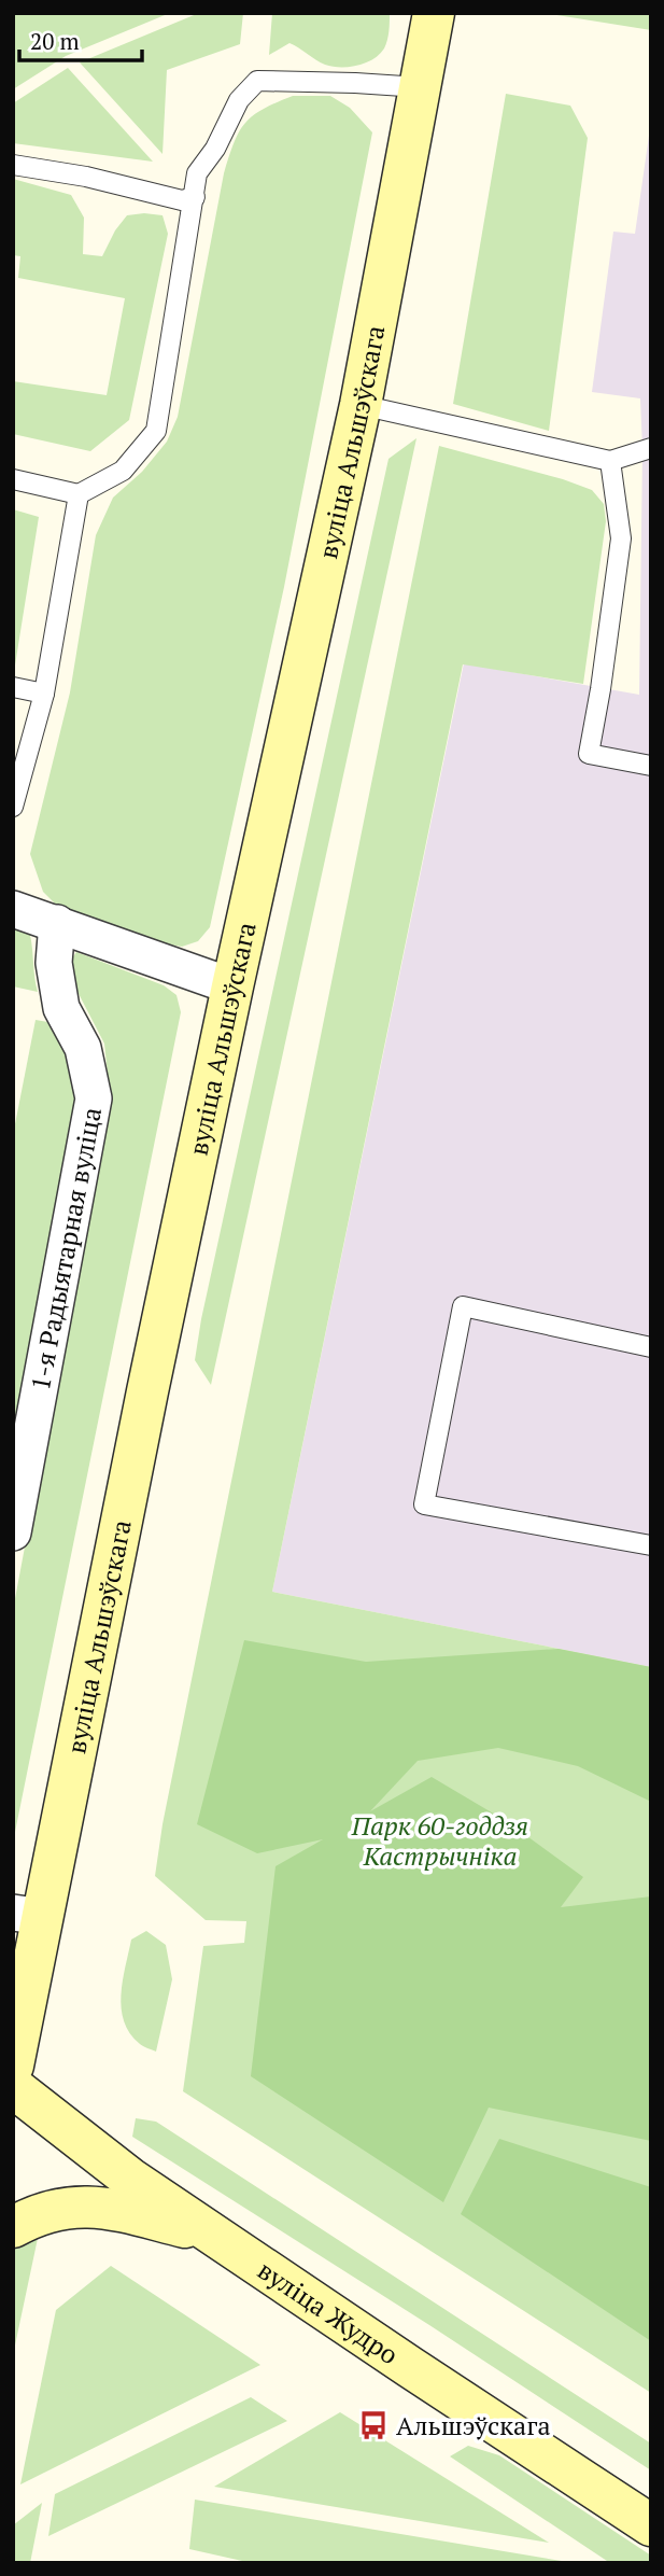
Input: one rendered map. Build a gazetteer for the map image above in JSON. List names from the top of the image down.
{
  "streets": {
    "main road": ["вуліца Альшэўскага", "вуліца Жудро"],
    "street": ["1-я Радыятарная вуліца"]
  },
  "parks": ["Парк 60-годдзя Кастрычніка"],
  "places": {
    "bus stop": ["Альшэўскага"]
  },
  "scale_bar": "20 m"
}
